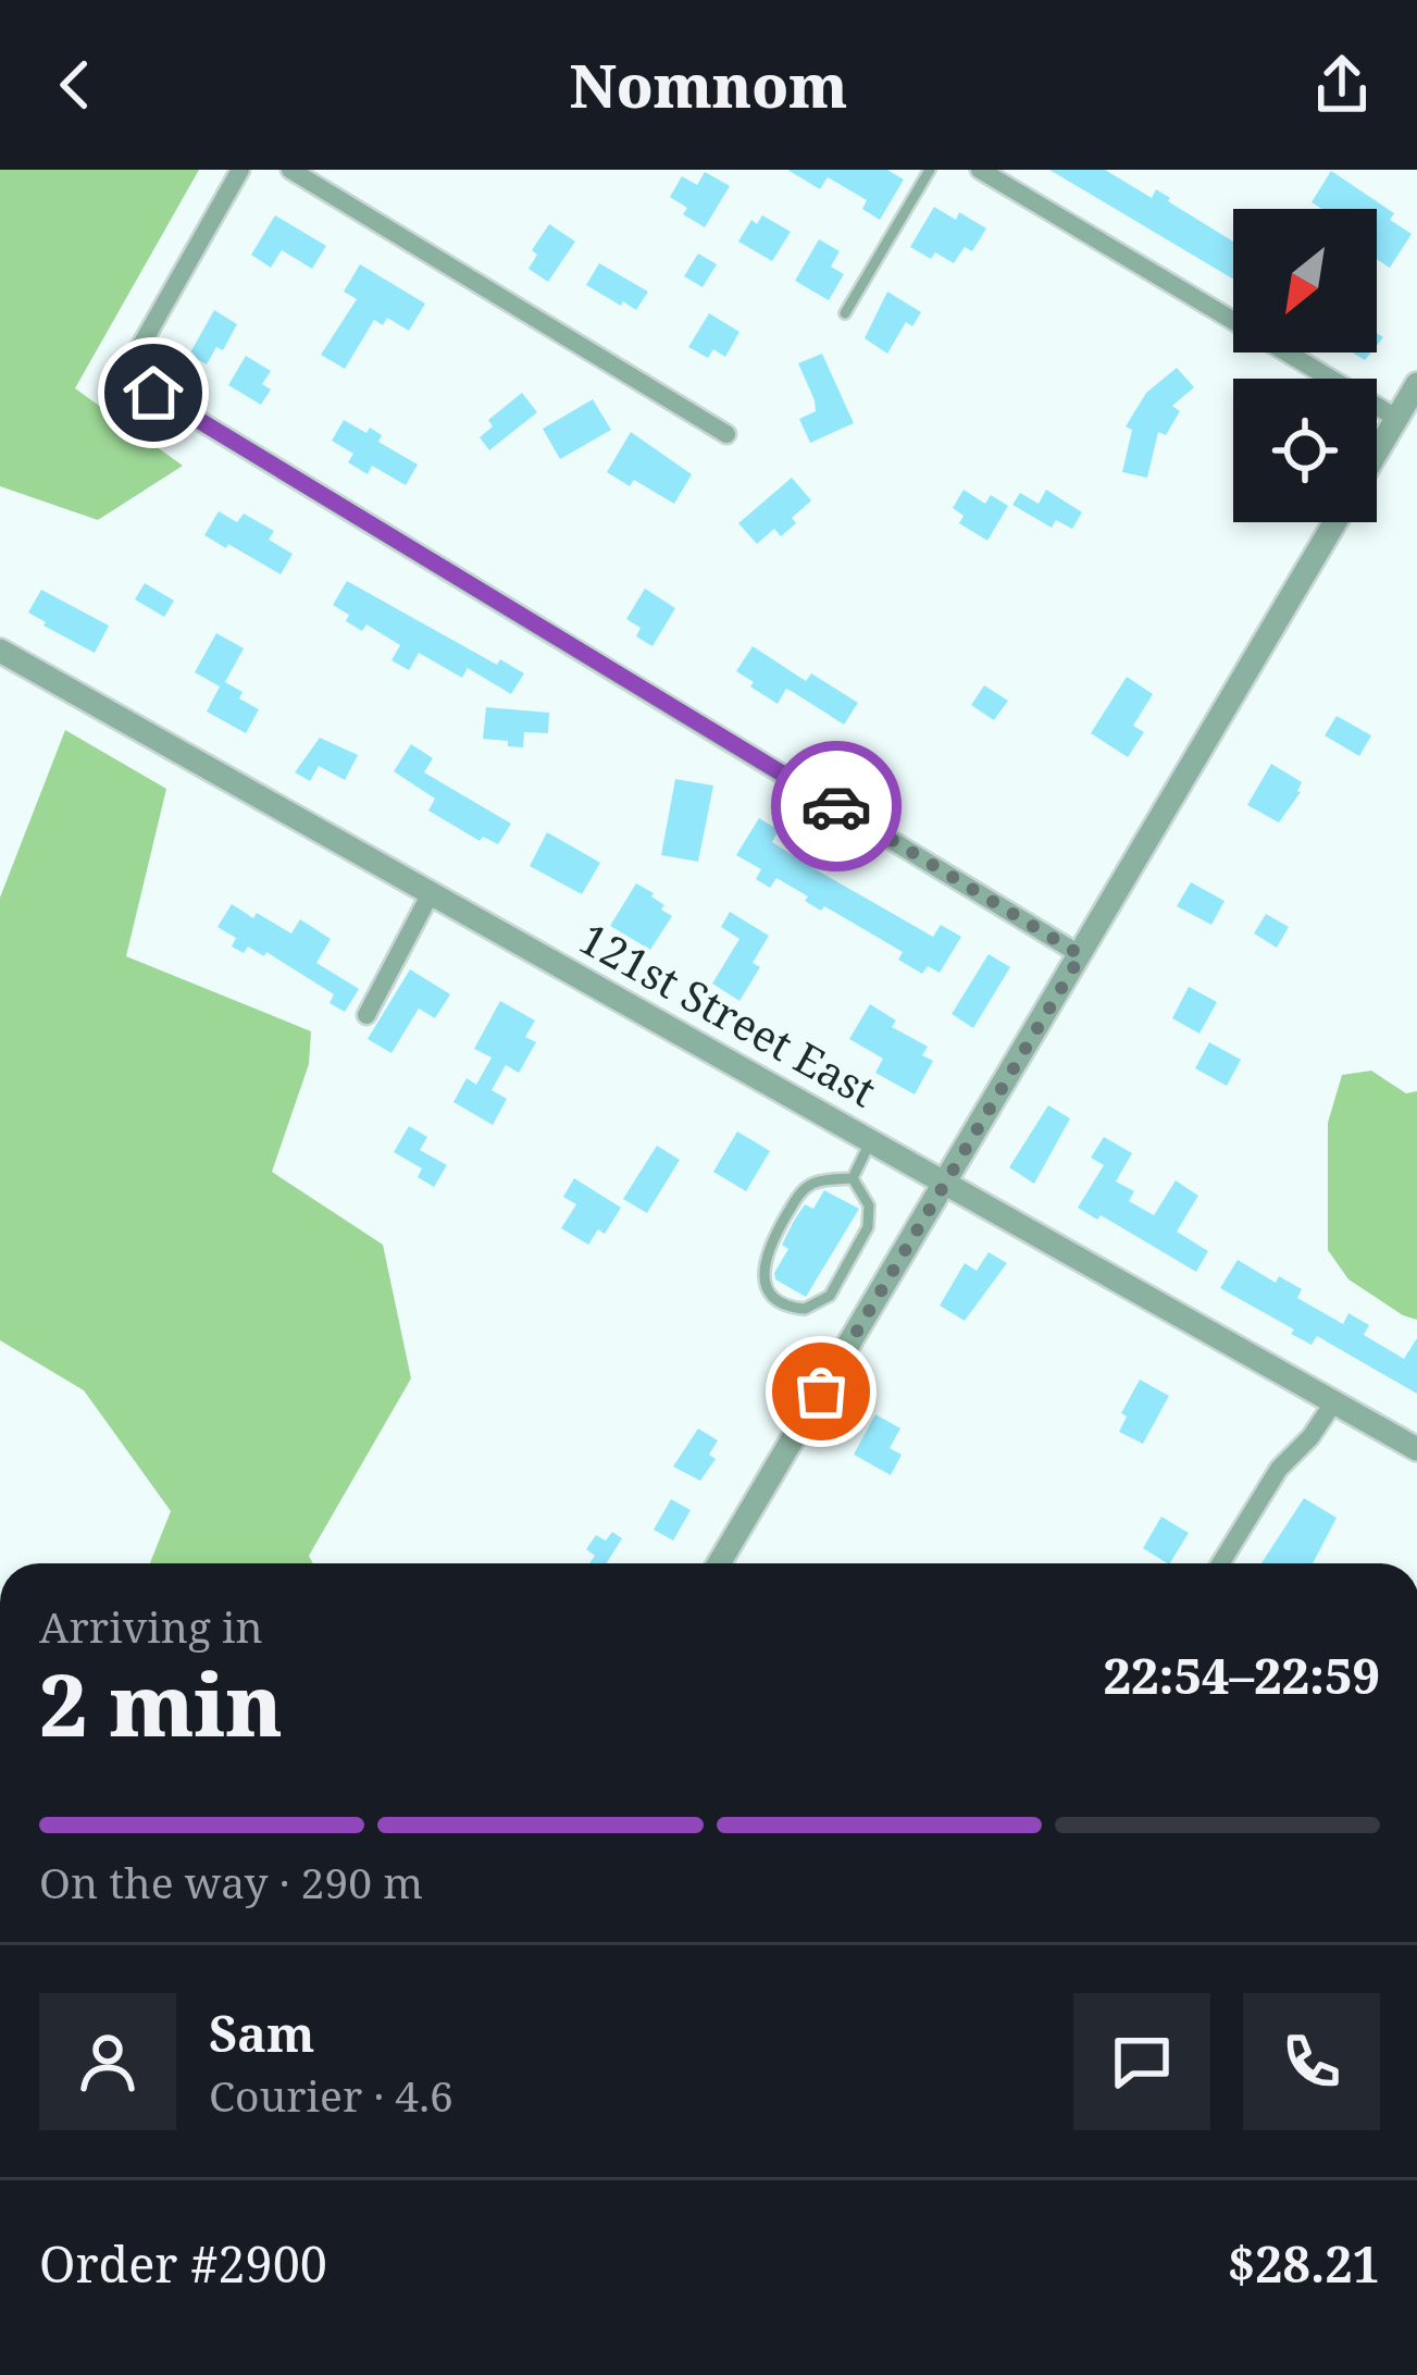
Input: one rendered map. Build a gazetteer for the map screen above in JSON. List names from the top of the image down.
{
  "streets": {
    "street": ["121st Street East"]
  },
  "north": "bottom left",
  "page": {
    "header": "Nomnom",
    "heading": ["2 min", "Arriving in", "22:54–22:59"],
    "panel": [
      "Sam",
      "Courier · 4.6",
      "Order #2900",
      "$28.21"
    ],
    "bar": "On the way · 290 m"
  }
}
